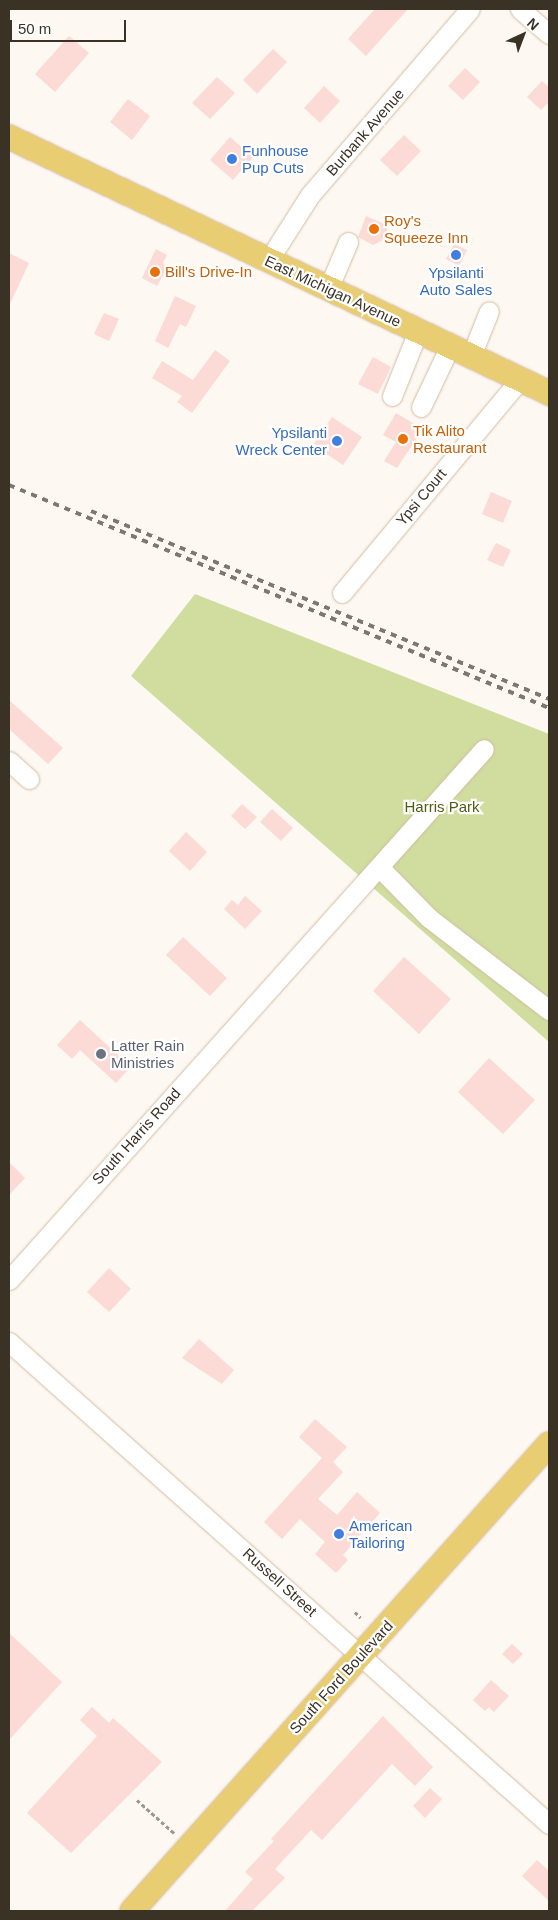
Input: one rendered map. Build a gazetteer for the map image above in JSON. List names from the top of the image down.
{
  "streets": {
    "main road": ["East Michigan Avenue", "South Ford Boulevard"],
    "street": [
      "Burbank Avenue",
      "Ypsi Court",
      "South Harris Road",
      "Russell Street"
    ]
  },
  "crossings": [
    ["Burbank Avenue", "East Michigan Avenue"],
    ["East Michigan Avenue", "Ypsi Court"],
    ["Russell Street", "South Ford Boulevard"]
  ],
  "parks": ["Harris Park"],
  "places": [
    "Funhouse Pup Cuts",
    "Roy's Squeeze Inn",
    "Ypsilanti Auto Sales",
    "Bill's Drive-In",
    "Tik Alito Restaurant",
    "Ypsilanti Wreck Center",
    "Latter Rain Ministries",
    "American Tailoring"
  ],
  "scale_bar": "50 m",
  "north": "top right"
}
